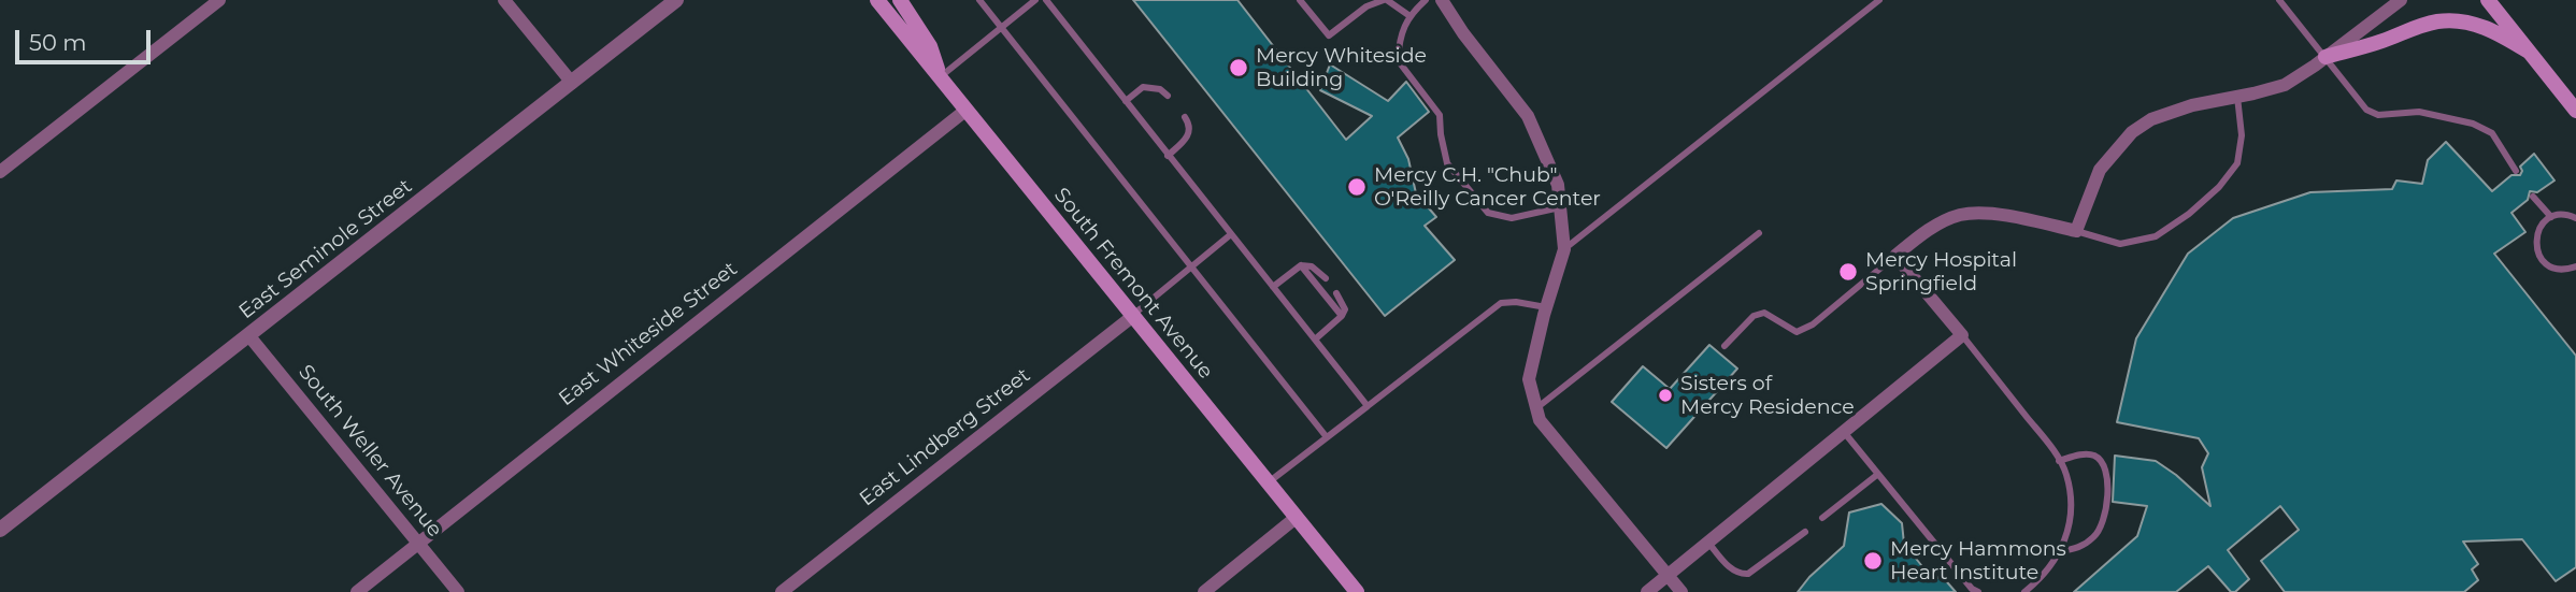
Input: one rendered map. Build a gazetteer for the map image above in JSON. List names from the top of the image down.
{
  "streets": {
    "main road": ["South Fremont Avenue"],
    "street": [
      "East Seminole Street",
      "East Whiteside Street",
      "East Lindberg Street",
      "South Weller Avenue"
    ]
  },
  "crossings": [
    ["East Seminole Street", "South Weller Avenue"],
    ["South Fremont Avenue", "East Whiteside Street"],
    ["South Fremont Avenue", "East Lindberg Street"],
    ["East Whiteside Street", "South Weller Avenue"]
  ],
  "places": [
    "Mercy Whiteside Building",
    "Mercy C.H. \"Chub\" O'Reilly Cancer Center",
    "Mercy Hospital Springfield",
    "Sisters of Mercy Residence",
    "Mercy Hammons Heart Institute"
  ],
  "scale_bar": "50 m"
}
